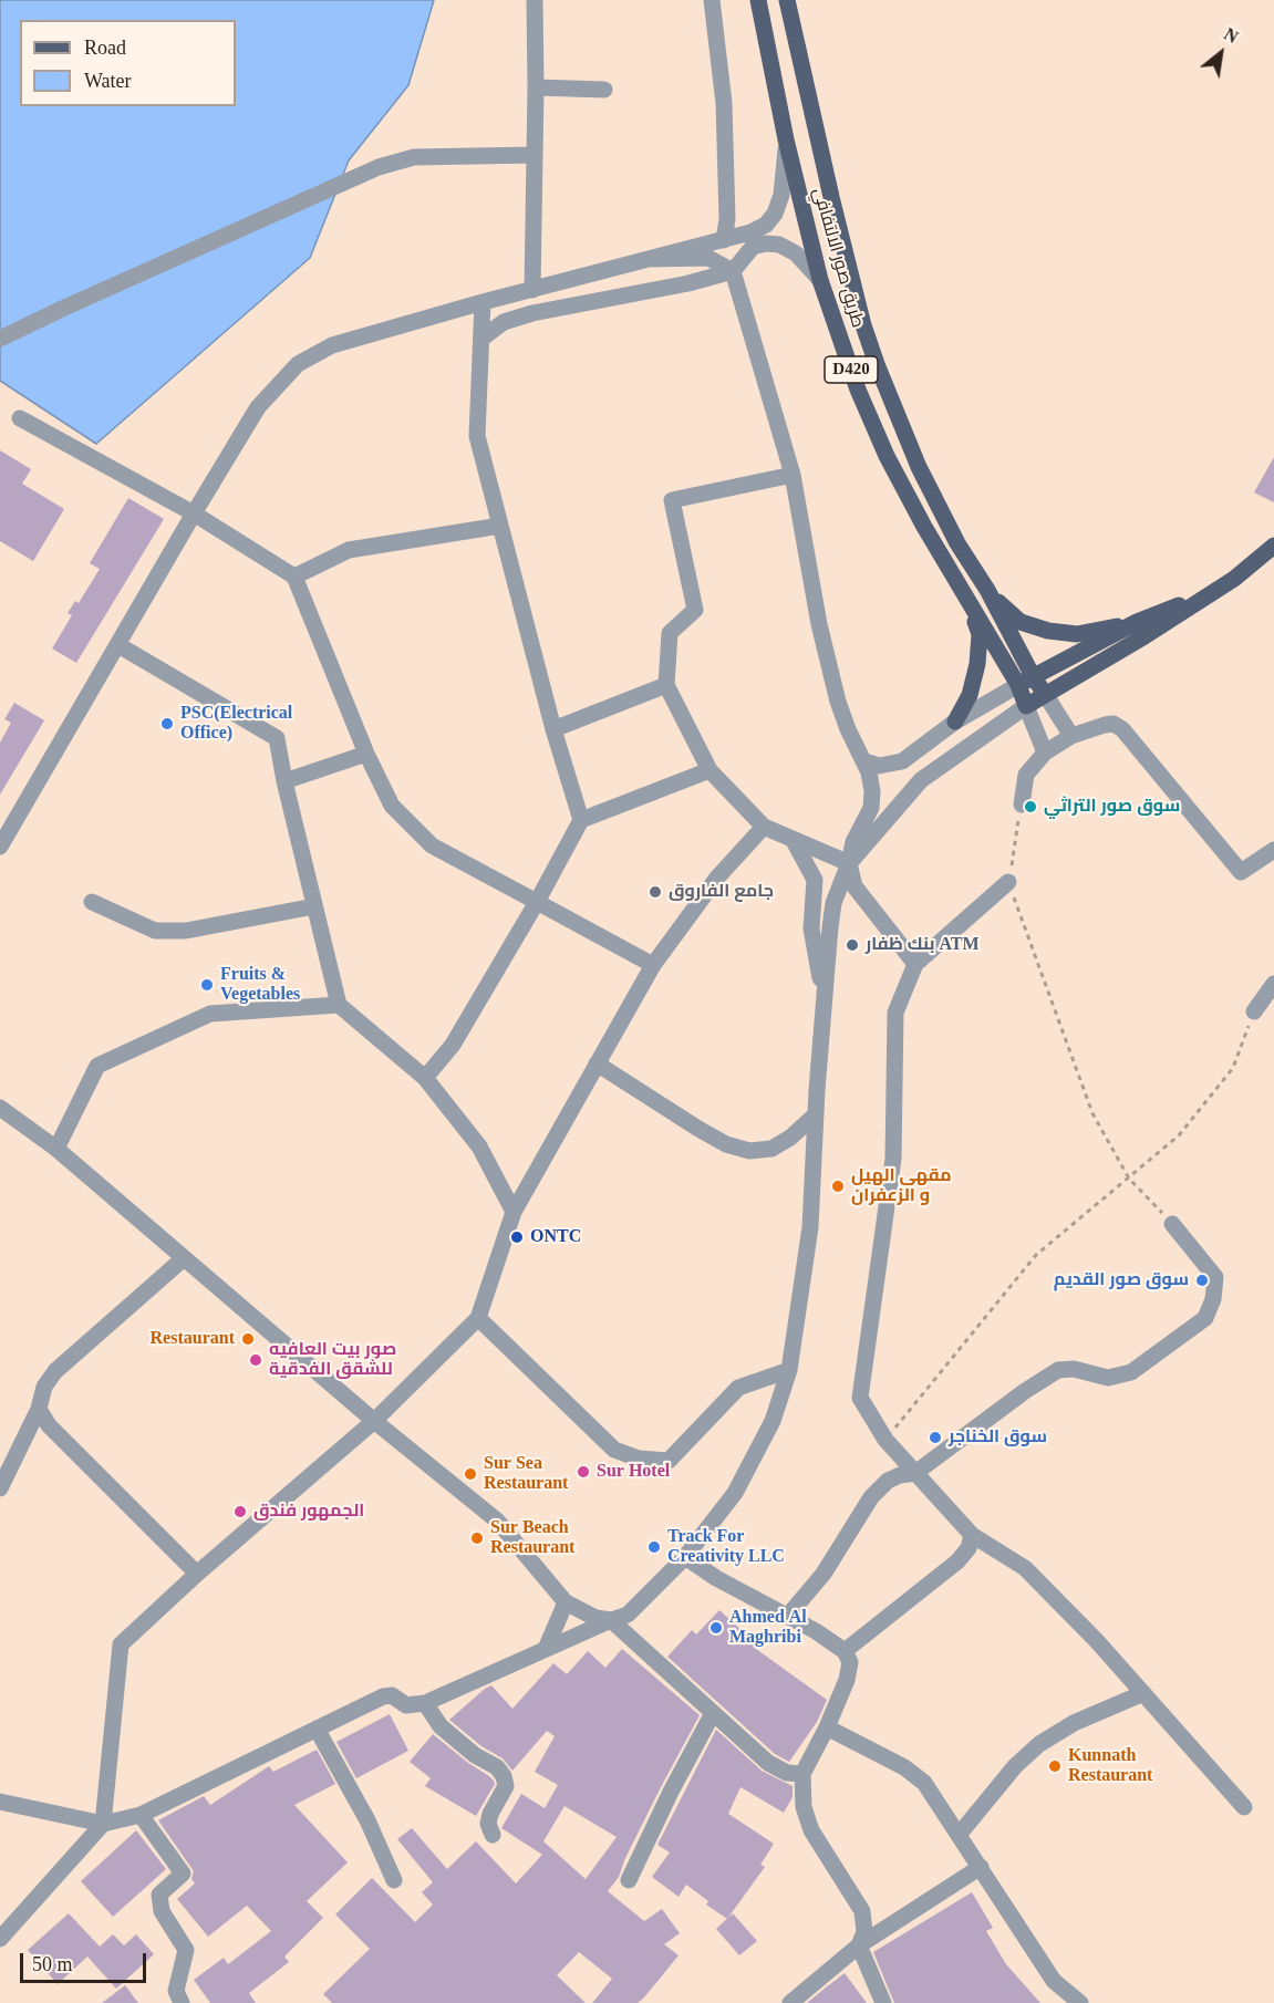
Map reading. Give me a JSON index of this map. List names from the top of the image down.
{
  "streets": {
    "main road": ["طريق صور الالتفافي", "D420"]
  },
  "places": [
    "PSC(Electrical Office)",
    "سوق صور التراثي",
    "جامع الفاروق",
    "بنك ظفار ATM",
    "Fruits & Vegetables",
    "مقهى الهيل و الزعفران",
    "ONTC",
    "سوق صور القديم",
    "Restaurant",
    "صور بيت العافيه للشقق الفدقية",
    "سوق الخناجر",
    "Sur Hotel",
    "Sur Sea Restaurant",
    "الجمهور فندق",
    "Sur Beach Restaurant",
    "Track For Creativity LLC",
    "Ahmed Al Maghribi",
    "Kunnath Restaurant"
  ],
  "legend": ["Road", "Water"],
  "scale_bar": "50 m",
  "north": "top right"
}
